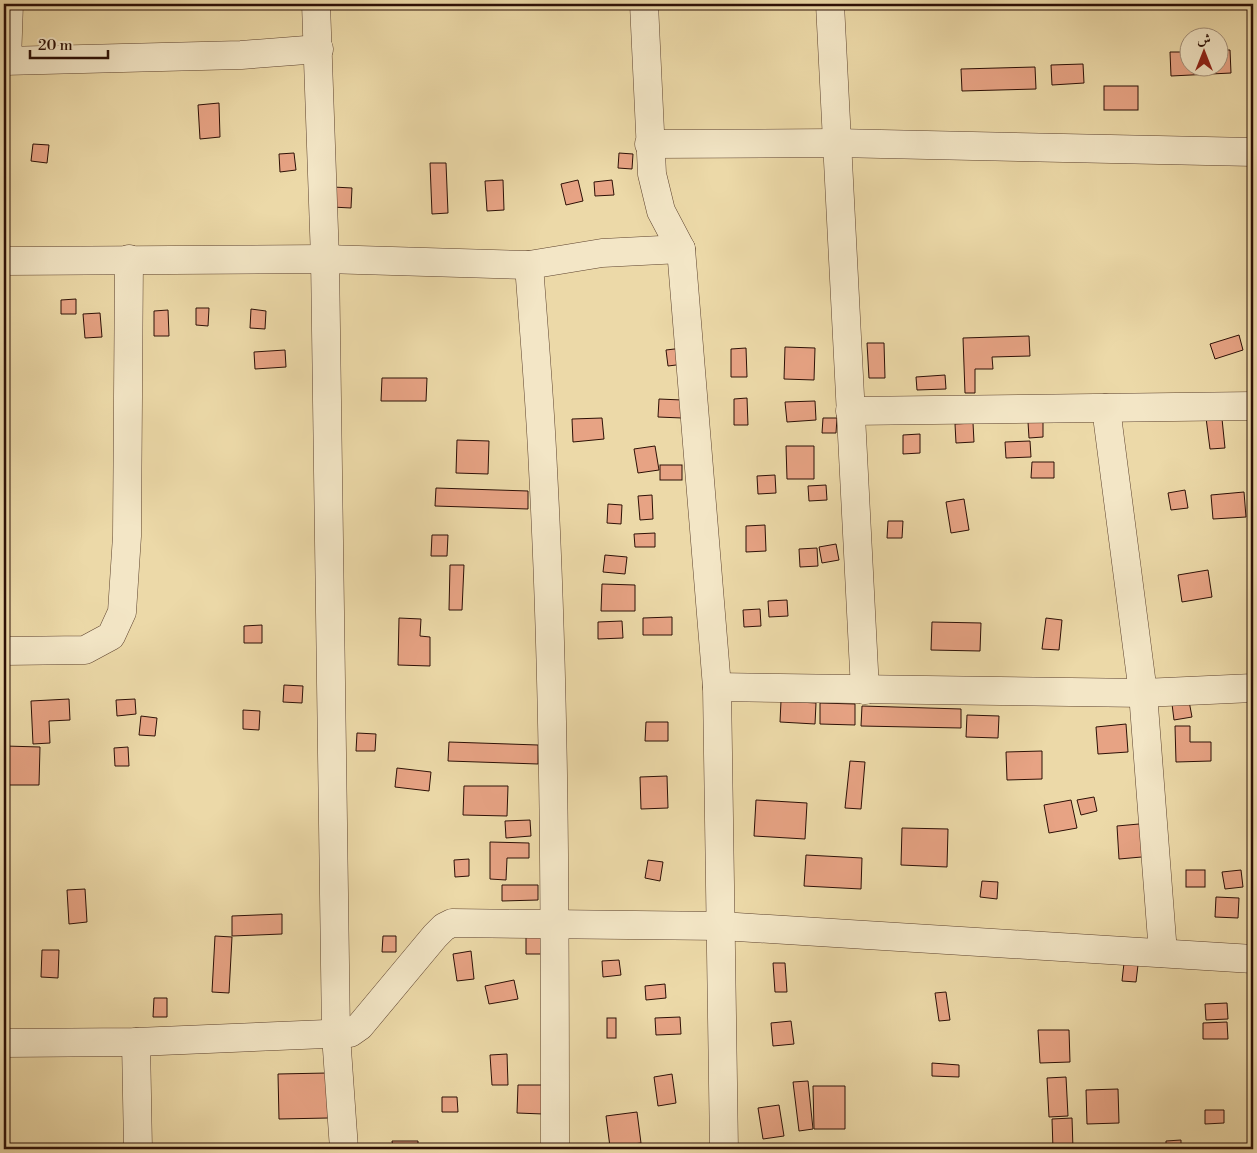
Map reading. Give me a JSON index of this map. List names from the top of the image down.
{
  "scale_bar": "20 m",
  "north": "top"
}
